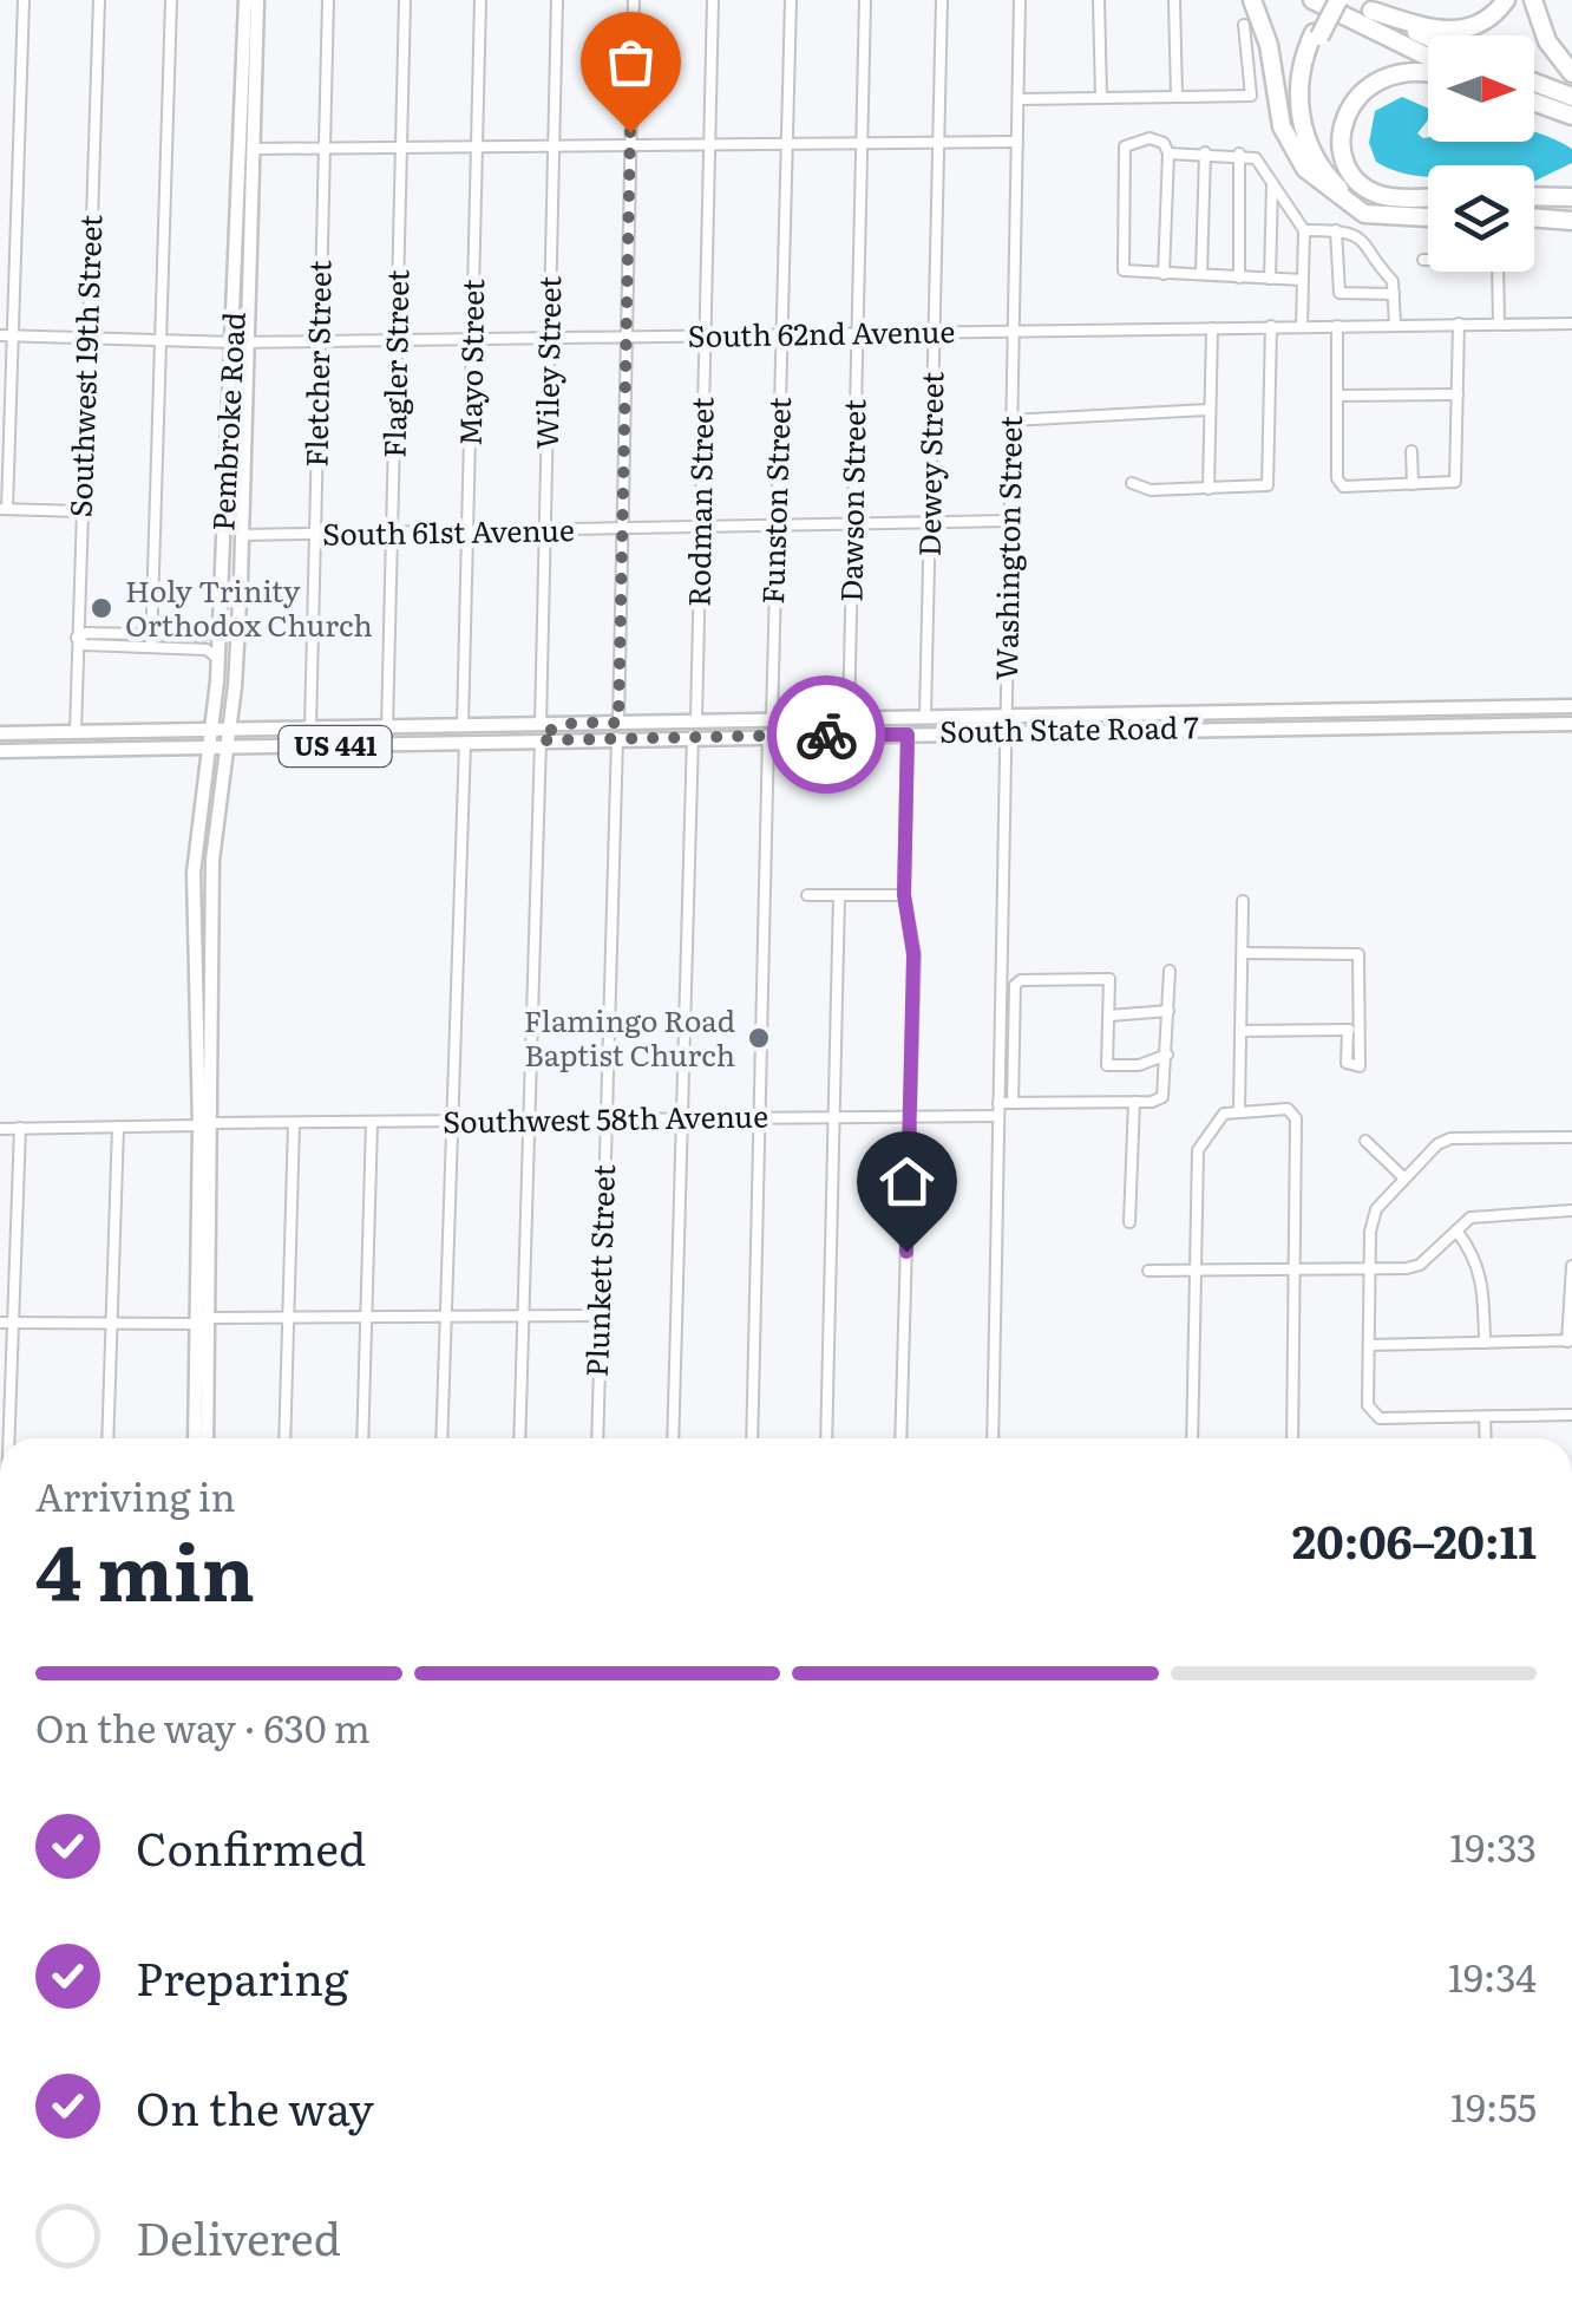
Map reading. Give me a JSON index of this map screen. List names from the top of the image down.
{
  "streets": {
    "main road": ["Pembroke Road", "South State Road 7", "US 441"],
    "street": [
      "South 62nd Avenue",
      "Mayo Street",
      "Wiley Street",
      "Fletcher Street",
      "Flagler Street",
      "Southwest 19th Street",
      "Dewey Street",
      "Funston Street",
      "Dawson Street",
      "Rodman Street",
      "South 61st Avenue",
      "Washington Street",
      "Southwest 58th Avenue",
      "Plunkett Street"
    ]
  },
  "crossings": [
    ["South 62nd Avenue", "Mayo Street"],
    ["South 62nd Avenue", "Wiley Street"],
    ["South 62nd Avenue", "Fletcher Street"],
    ["South 62nd Avenue", "Flagler Street"],
    ["South 62nd Avenue", "Southwest 19th Street"],
    ["South 62nd Avenue", "Pembroke Road"],
    ["South 62nd Avenue", "Dewey Street"],
    ["South 62nd Avenue", "Funston Street"],
    ["South 62nd Avenue", "Dawson Street"],
    ["South 62nd Avenue", "Rodman Street"],
    ["South 62nd Avenue", "Washington Street"],
    ["Mayo Street", "South 61st Avenue"],
    ["Mayo Street", "South State Road 7"],
    ["Wiley Street", "South 61st Avenue"],
    ["Wiley Street", "South State Road 7"],
    ["Fletcher Street", "South 61st Avenue"],
    ["Fletcher Street", "South State Road 7"],
    ["Flagler Street", "South 61st Avenue"],
    ["Flagler Street", "South State Road 7"],
    ["Southwest 19th Street", "South State Road 7"],
    ["Pembroke Road", "South 61st Avenue"],
    ["Pembroke Road", "South State Road 7"],
    ["Pembroke Road", "Southwest 58th Avenue"],
    ["Dewey Street", "South 61st Avenue"],
    ["Dewey Street", "South State Road 7"],
    ["Funston Street", "South 61st Avenue"],
    ["Funston Street", "South State Road 7"],
    ["Dawson Street", "South 61st Avenue"],
    ["Dawson Street", "South State Road 7"],
    ["Rodman Street", "South 61st Avenue"],
    ["Rodman Street", "South State Road 7"],
    ["South 61st Avenue", "Washington Street"],
    ["Washington Street", "South State Road 7"],
    ["Washington Street", "Southwest 58th Avenue"],
    ["South State Road 7", "Plunkett Street"],
    ["Southwest 58th Avenue", "Plunkett Street"]
  ],
  "places": ["Holy Trinity Orthodox Church", "Flamingo Road Baptist Church"],
  "north": "right",
  "page": {
    "heading": ["4 min", "Arriving in", "20:06–20:11"],
    "bar": "On the way · 630 m",
    "list": [
      ["Confirmed", "19:33"],
      ["Preparing", "19:34"],
      ["On the way", "19:55"],
      "Delivered"
    ]
  }
}
